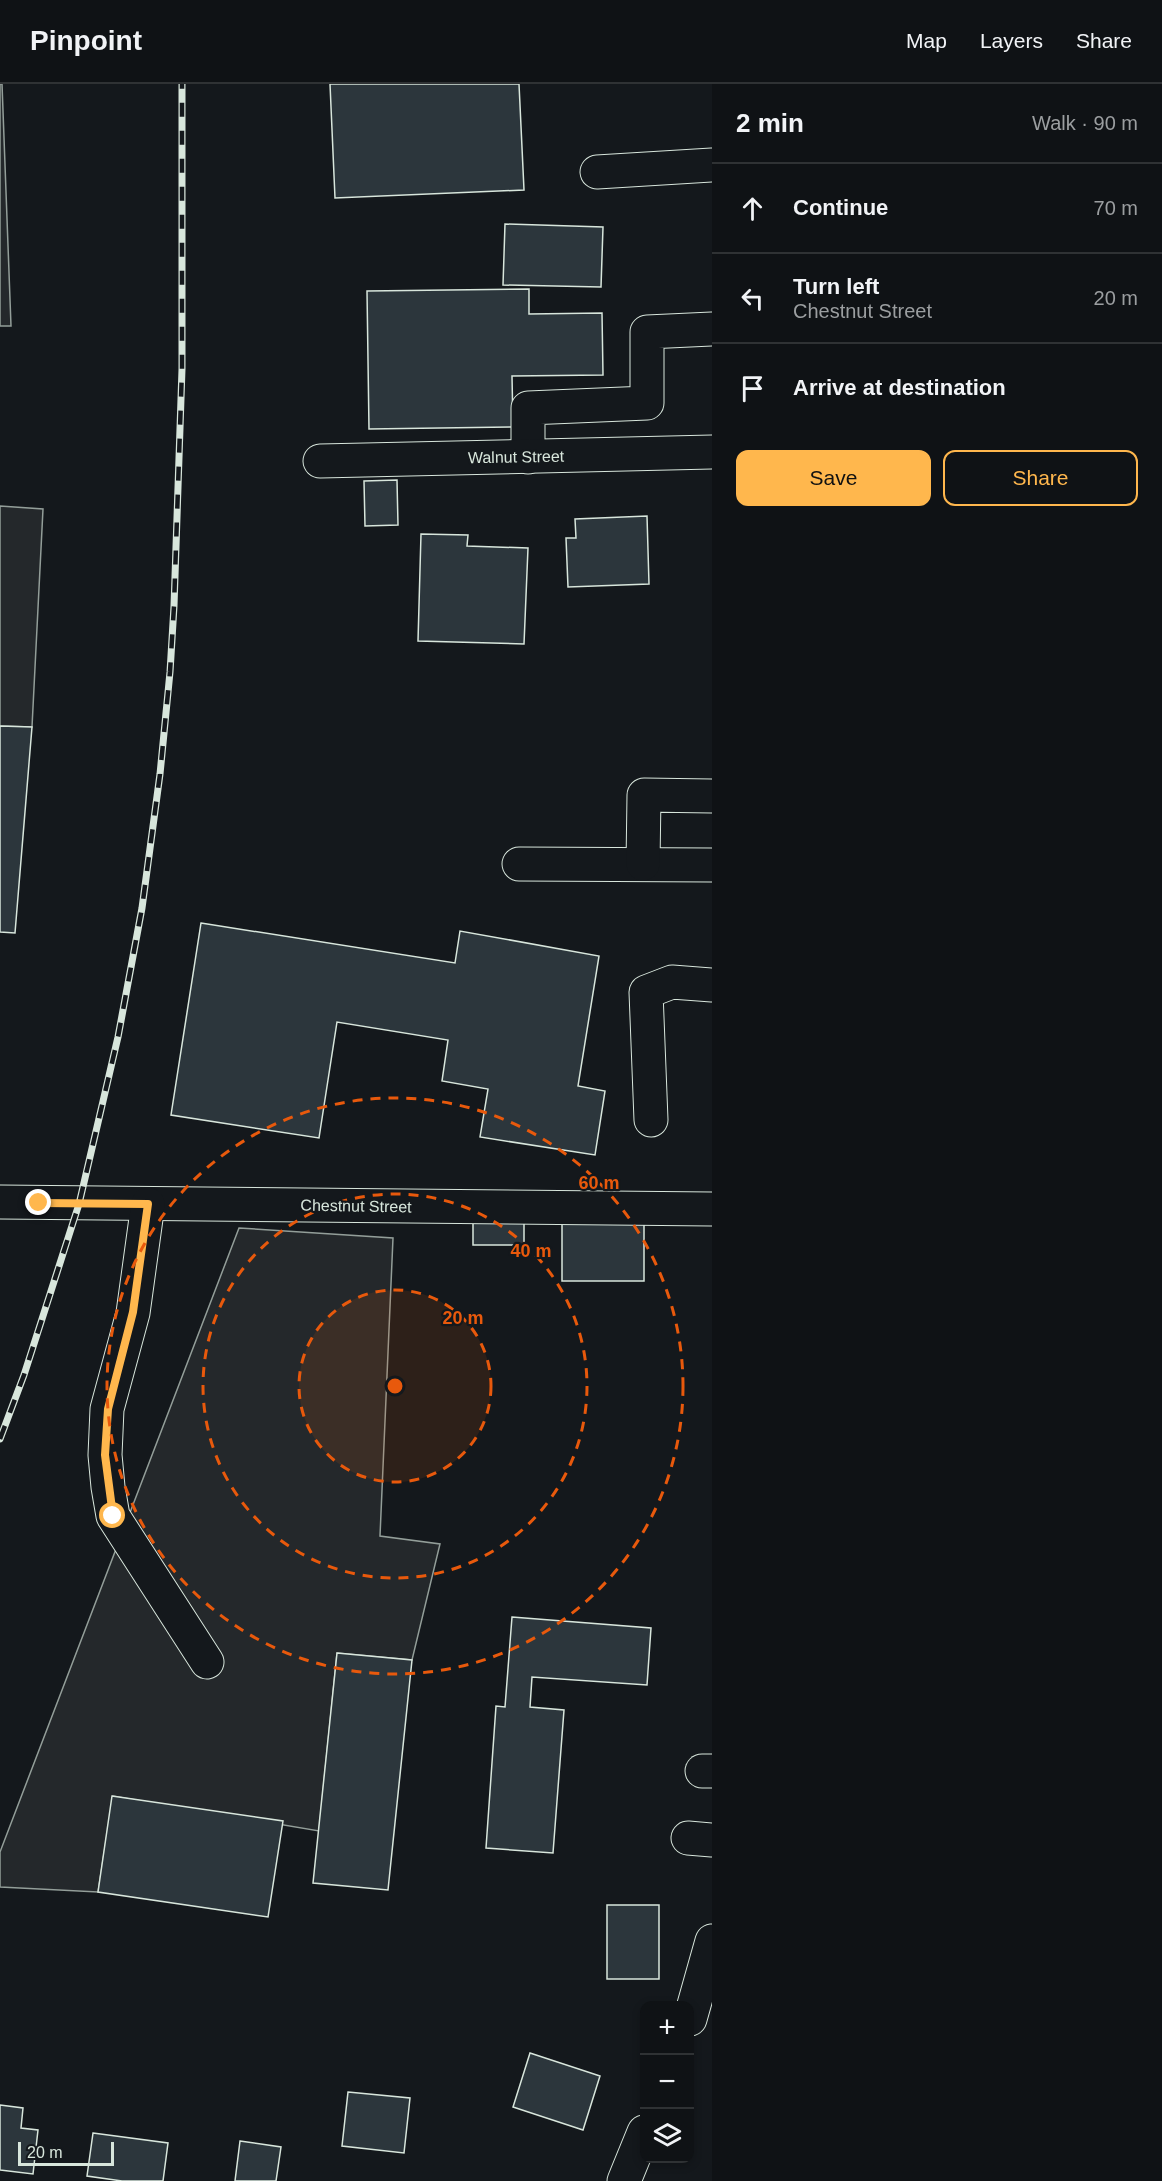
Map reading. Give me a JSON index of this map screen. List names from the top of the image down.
{
  "streets": {
    "street": ["Walnut Street", "Chestnut Street"]
  },
  "scale_bar": "20 m",
  "page": {
    "header": "Pinpoint",
    "nav": ["Map", "Layers", "Share"],
    "heading": ["2 min", "Walk · 90 m"],
    "list": [
      ["Continue", "70 m"],
      ["Turn left", "Chestnut Street", "20 m"],
      "Arrive at destination"
    ],
    "buttons": ["Save", "Share"],
    "map_buttons": ["+", "−"],
    "scale": "20 m"
  },
  "rings": ["60 m", "40 m", "20 m"]
}
